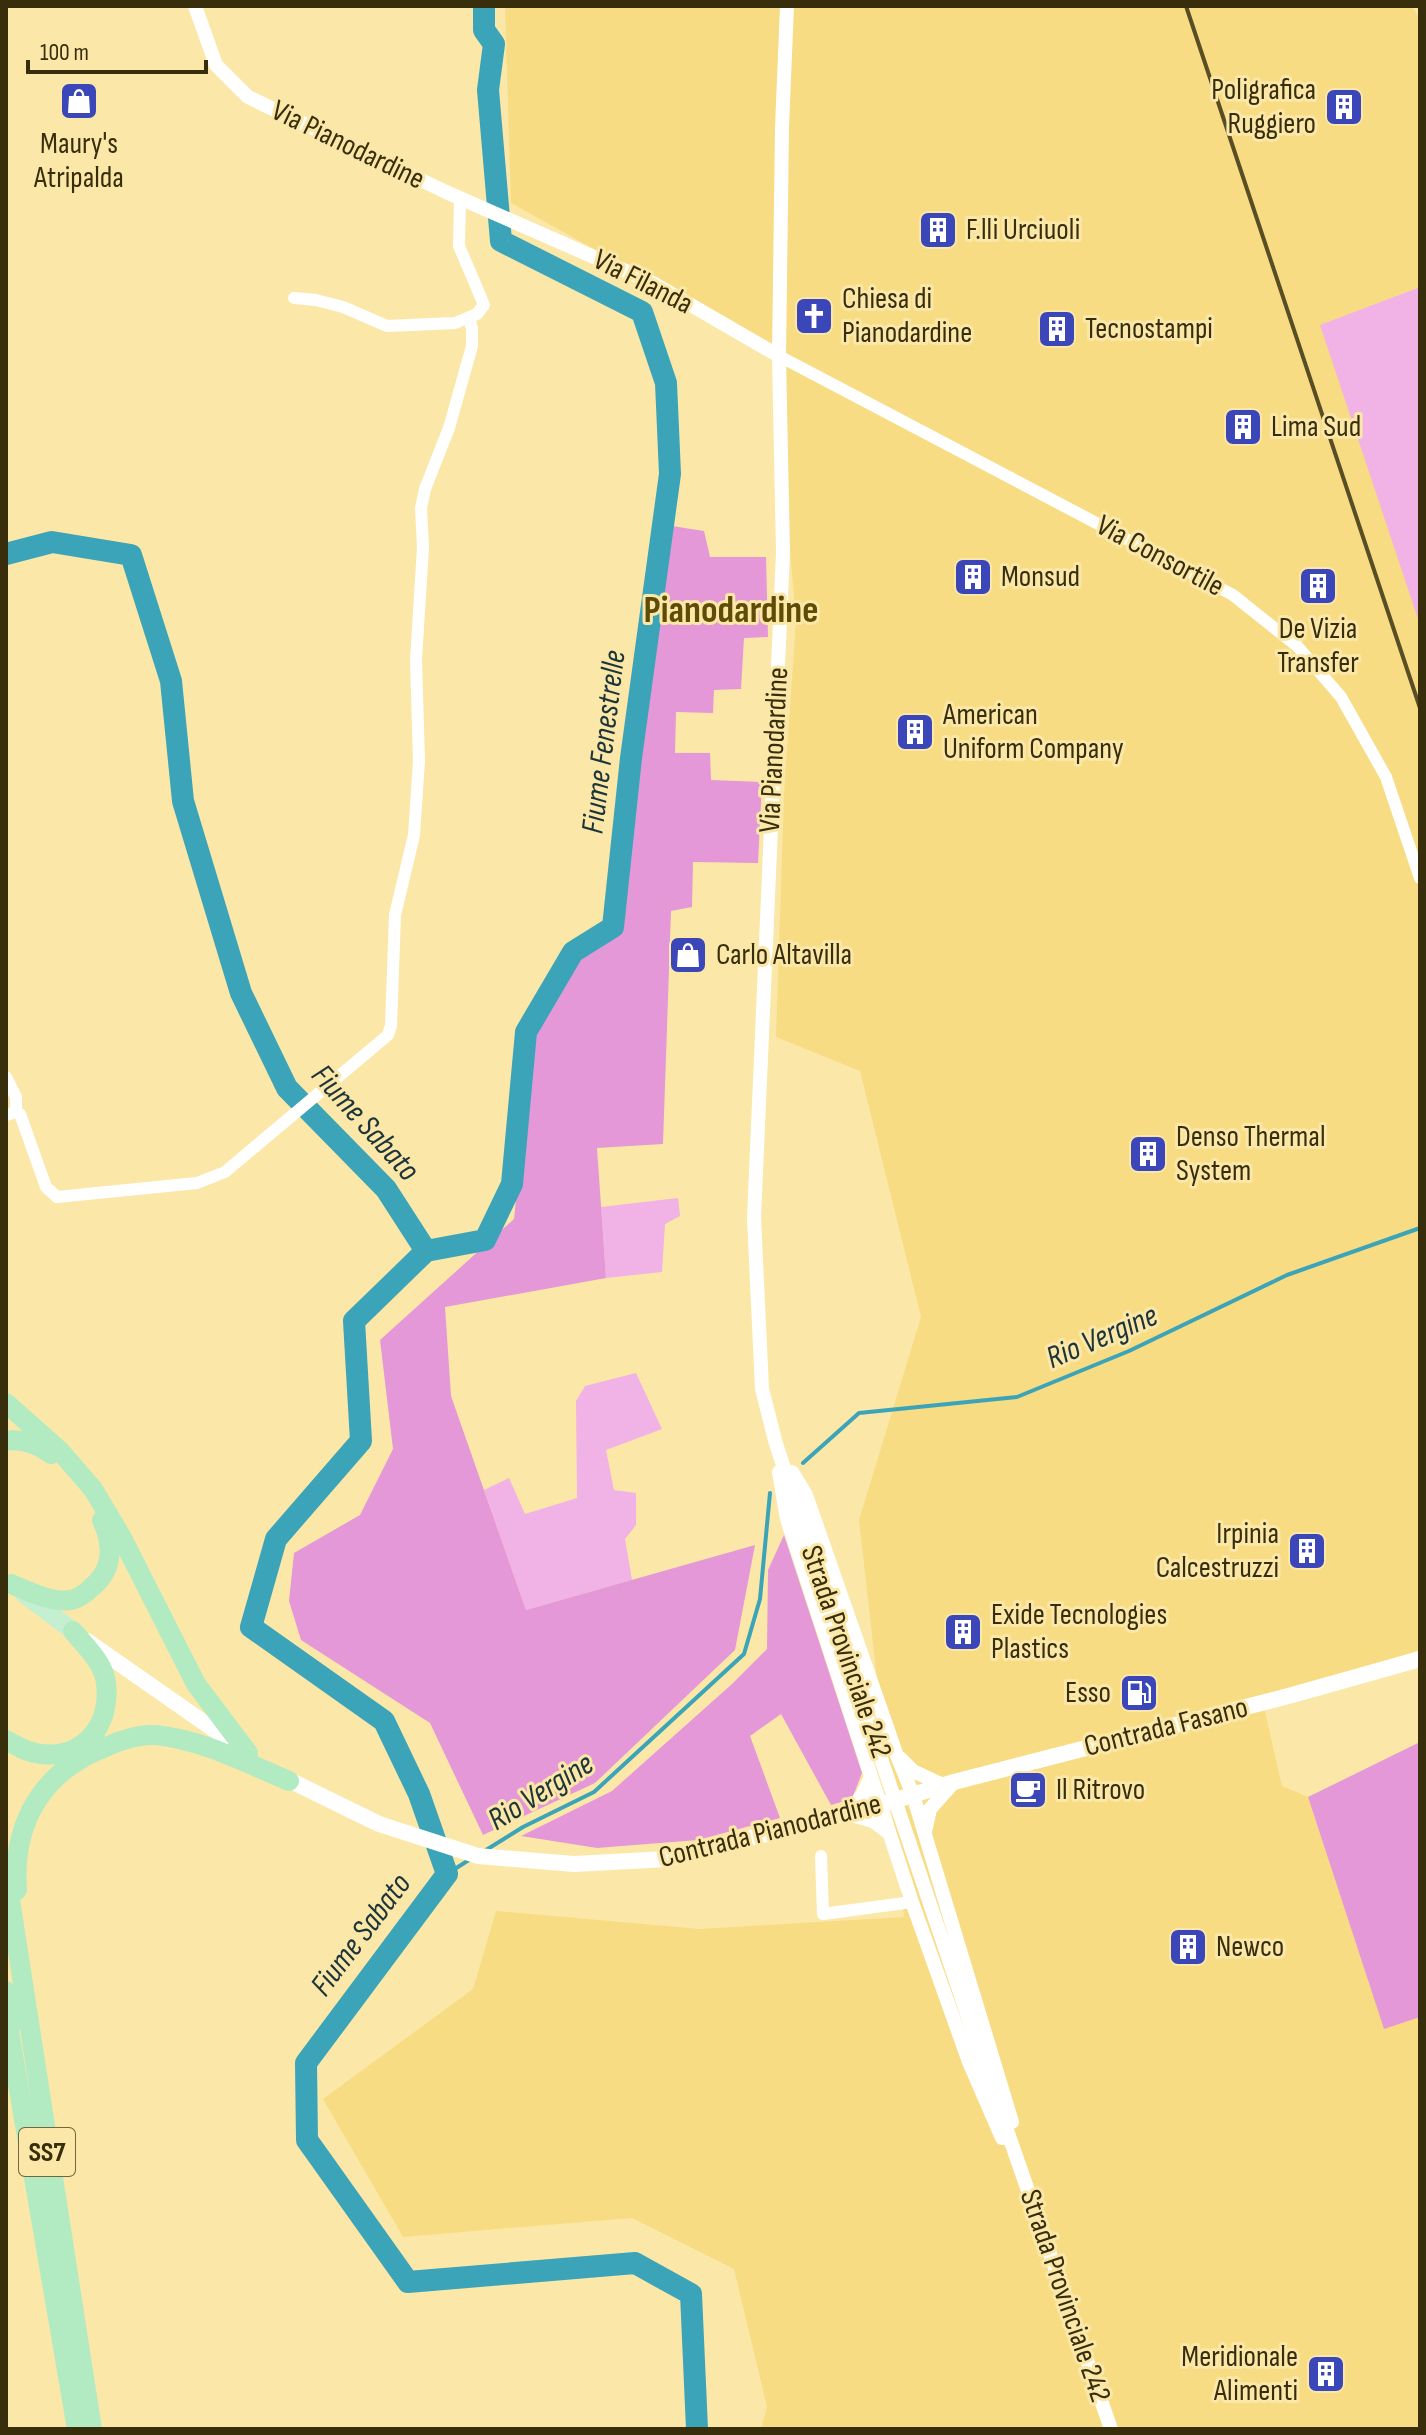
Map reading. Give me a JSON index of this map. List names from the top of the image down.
{
  "streets": {
    "highway": ["SS7"],
    "main road": ["Contrada Fasano", "Contrada Pianodardine"],
    "street": [
      "Via Pianodardine",
      "Via Filanda",
      "Via Consortile",
      "Strada Provinciale 242"
    ]
  },
  "crossings": [
    ["Via Pianodardine", "Via Filanda"],
    ["Via Pianodardine", "Via Consortile"],
    ["Via Pianodardine", "Strada Provinciale 242"],
    ["Via Filanda", "Via Consortile"],
    ["Contrada Fasano", "Contrada Pianodardine"]
  ],
  "districts": ["Pianodardine"],
  "water": ["Fiume Fenestrelle", "Fiume Sabato", "Rio Vergine"],
  "places": {
    "shop": ["Maury's Atripalda", "Carlo Altavilla"],
    "building": [
      "Poligrafica Ruggiero",
      "F.lli Urciuoli",
      "Tecnostampi",
      "Lima Sud",
      "Monsud",
      "De Vizia Transfer",
      "American Uniform Company",
      "Denso Thermal System",
      "Irpinia Calcestruzzi",
      "Exide Tecnologies Plastics",
      "Newco",
      "Meridionale Alimenti"
    ],
    "church": ["Chiesa di Pianodardine"],
    "fuel station": ["Esso"],
    "cafe": ["Il Ritrovo"]
  },
  "scale_bar": "100 m"
}
